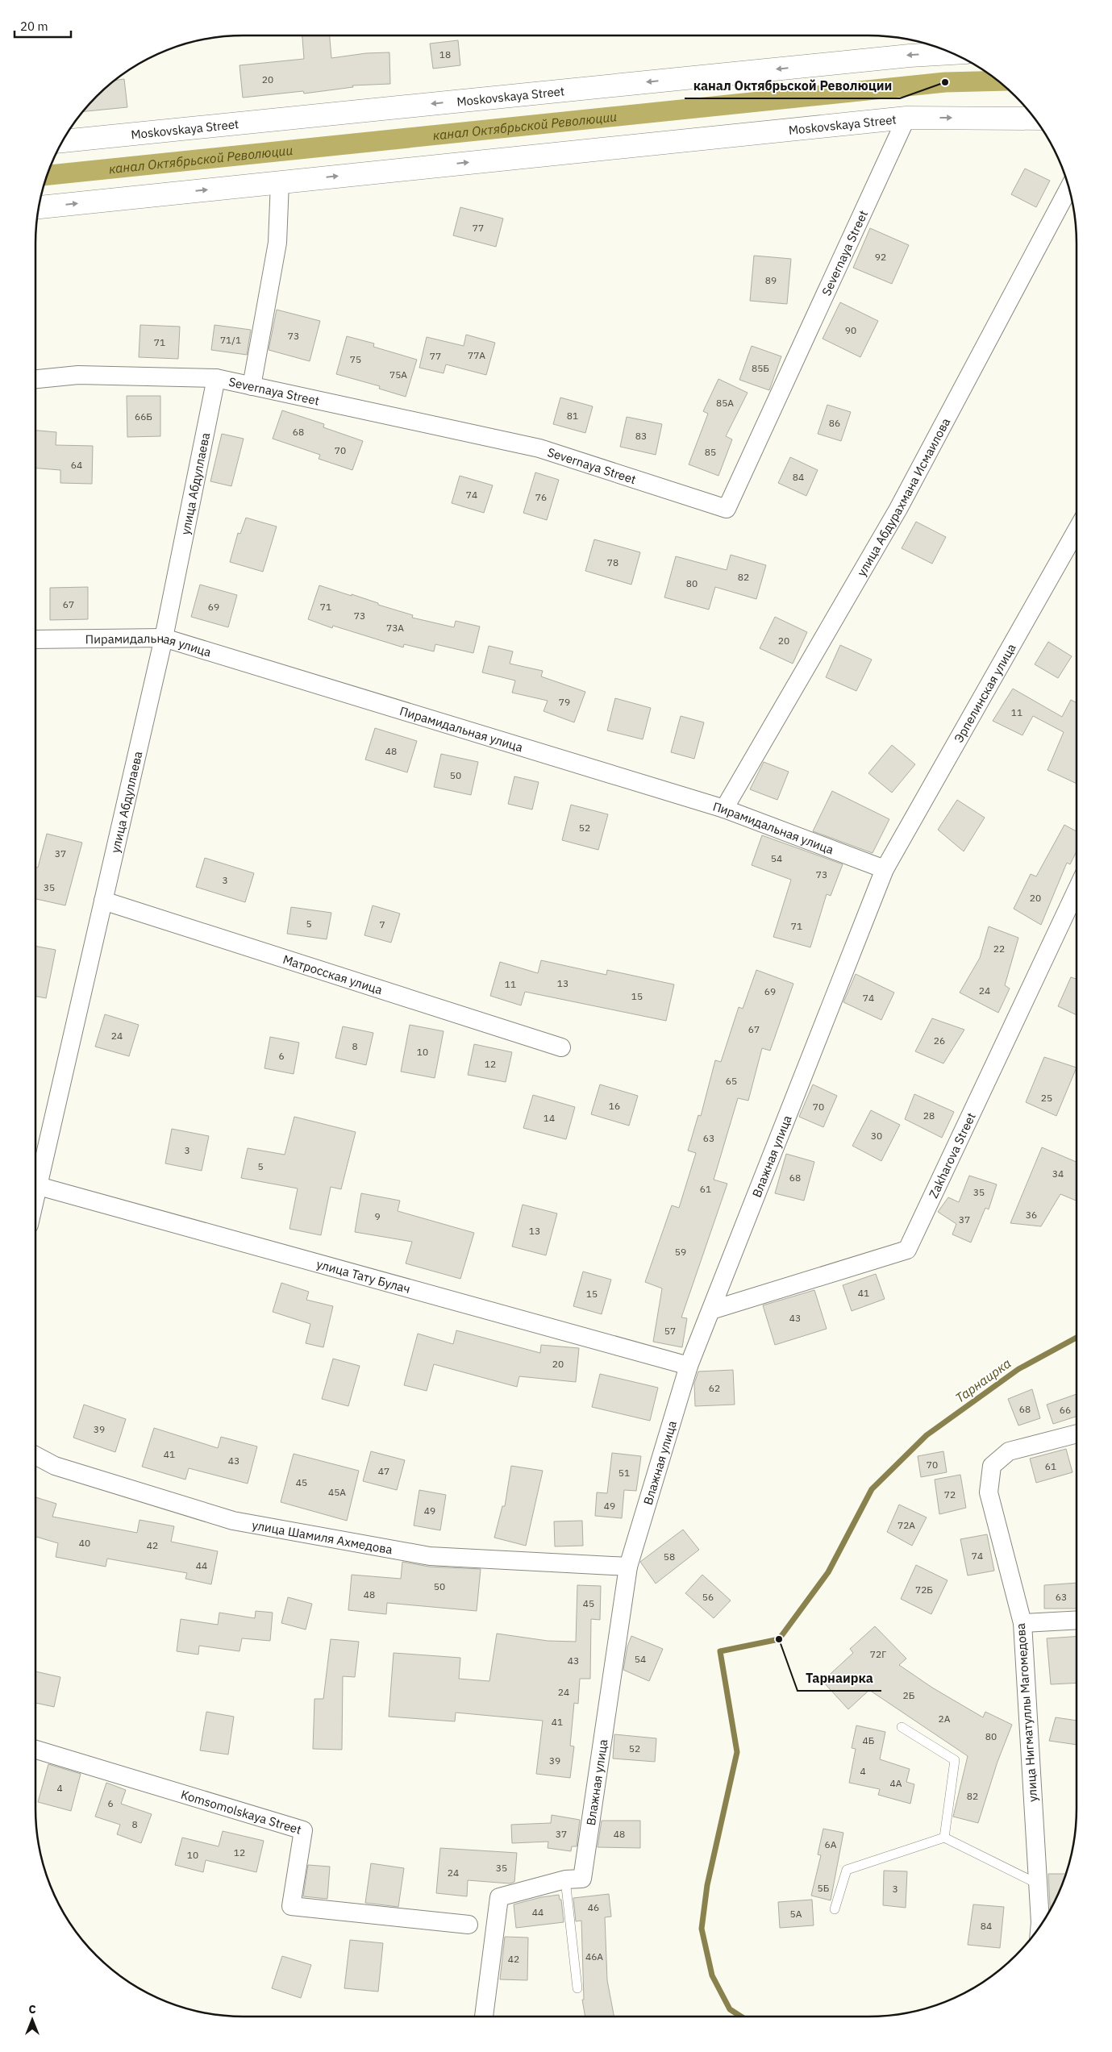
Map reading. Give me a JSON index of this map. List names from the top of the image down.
{
  "streets": {
    "main road": ["Moskovskaya Street"],
    "street": [
      "Severnaya Street",
      "улица Абдуллаева",
      "улица Абдурахмана Исмаилова",
      "Пирамидальная улица",
      "Эрпелинская улица",
      "Матросская улица",
      "Zakharova Street",
      "Влажная улица",
      "улица Тату Булач",
      "улица Шамиля Ахмедова",
      "улица Нигматуллы Магомедова",
      "Komsomolskaya Street"
    ]
  },
  "crossings": [
    ["Moskovskaya Street", "Severnaya Street"],
    ["Severnaya Street", "улица Абдуллаева"],
    ["улица Абдуллаева", "Пирамидальная улица"],
    ["улица Абдуллаева", "Матросская улица"],
    ["улица Абдуллаева", "улица Тату Булач"],
    ["улица Абдурахмана Исмаилова", "Пирамидальная улица"],
    ["Пирамидальная улица", "Эрпелинская улица"],
    ["Пирамидальная улица", "Влажная улица"],
    ["Эрпелинская улица", "Влажная улица"],
    ["Zakharova Street", "Влажная улица"],
    ["Влажная улица", "улица Тату Булач"],
    ["Влажная улица", "улица Шамиля Ахмедова"]
  ],
  "water": ["канал Октябрьской Революции", "Тарнаирка"],
  "places": ["канал Октябрьской Революции", "Тарнаирка"],
  "house_numbers": [
    "18",
    "20",
    "77",
    "92",
    "89",
    "90",
    "73",
    "71/1",
    "71",
    "77А",
    "77",
    "75",
    "85Б",
    "75А",
    "85А",
    "81",
    "66Б",
    "86",
    "68",
    "83",
    "70",
    "85",
    "64",
    "84",
    "74",
    "76",
    "78",
    "82",
    "80",
    "67",
    "69",
    "71",
    "73",
    "73А",
    "20",
    "79",
    "11",
    "48",
    "50",
    "52",
    "37",
    "54",
    "73",
    "3",
    "35",
    "20",
    "5",
    "7",
    "71",
    "22",
    "13",
    "11",
    "24",
    "69",
    "15",
    "74",
    "67",
    "24",
    "26",
    "8",
    "10",
    "6",
    "12",
    "65",
    "25",
    "16",
    "70",
    "28",
    "14",
    "30",
    "63",
    "3",
    "5",
    "34",
    "68",
    "61",
    "35",
    "36",
    "9",
    "37",
    "13",
    "59",
    "41",
    "15",
    "43",
    "57",
    "20",
    "62",
    "68",
    "66",
    "39",
    "41",
    "43",
    "70",
    "61",
    "47",
    "51",
    "45",
    "45А",
    "72",
    "49",
    "49",
    "72А",
    "40",
    "42",
    "74",
    "58",
    "44",
    "50",
    "72Б",
    "48",
    "56",
    "63",
    "45",
    "72Г",
    "54",
    "43",
    "24",
    "2Б",
    "2А",
    "41",
    "80",
    "4Б",
    "52",
    "39",
    "4",
    "4А",
    "4",
    "82",
    "6",
    "8",
    "37",
    "48",
    "6А",
    "12",
    "10",
    "35",
    "24",
    "5Б",
    "3",
    "46",
    "44",
    "5А",
    "84",
    "46А",
    "42"
  ],
  "scale_bar": "20 m",
  "north": "top"
}
